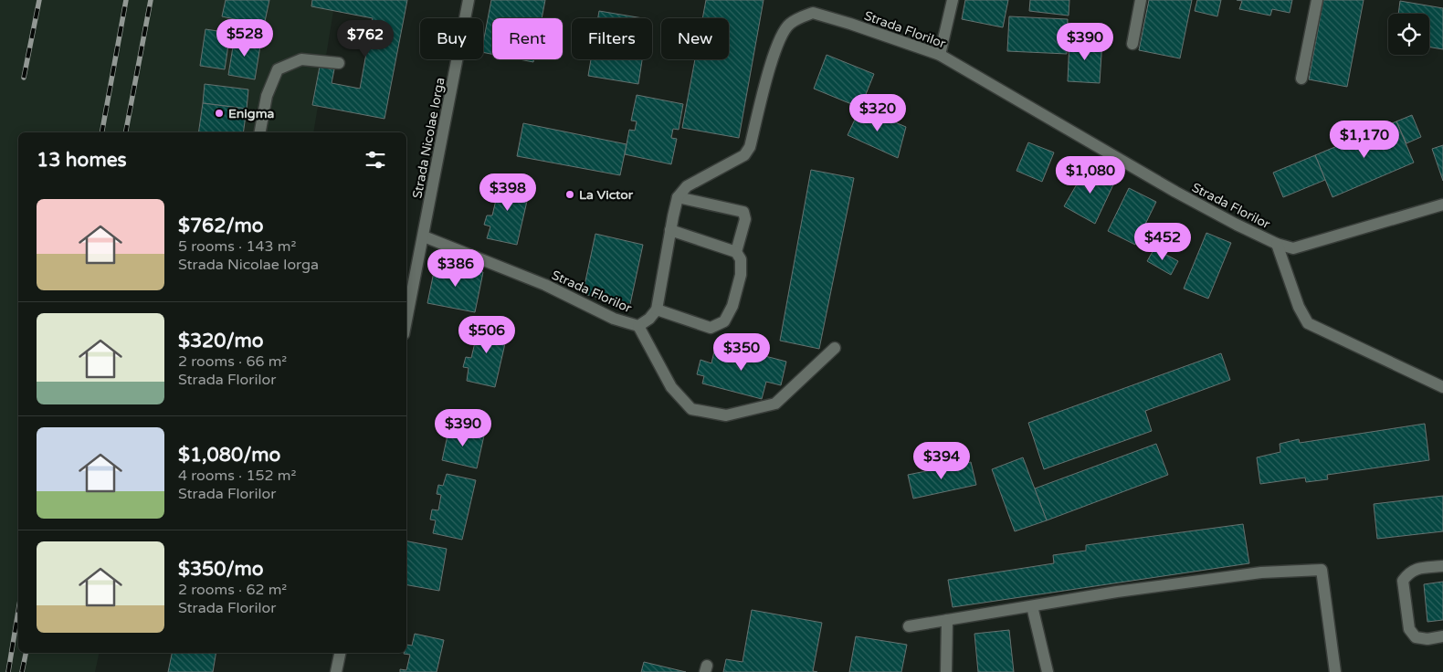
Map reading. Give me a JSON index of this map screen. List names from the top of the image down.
{
  "streets": {
    "street": ["Strada Florilor", "Strada Nicolae Iorga"]
  },
  "crossings": [
    ["Strada Florilor", "Strada Nicolae Iorga"]
  ],
  "places": ["Enigma", "La Victor"],
  "page": {
    "chip": [
      "Buy",
      "Rent",
      "Filters",
      "New"
    ],
    "price": [
      "$528",
      "$762",
      "$390",
      "$320",
      "$1,170",
      "$1,080",
      "$398",
      "$452",
      "$386",
      "$506",
      "$350",
      "$390",
      "$394"
    ],
    "heading": "13 homes",
    "list": [
      {
        "name": "$762/mo",
        "note": "5 rooms · 143 m² · Strada Nicolae Iorga"
      },
      {
        "name": "$320/mo",
        "note": "2 rooms · 66 m² · Strada Florilor"
      },
      {
        "name": "$1,080/mo",
        "note": "4 rooms · 152 m² · Strada Florilor"
      },
      {
        "name": "$350/mo",
        "note": "2 rooms · 62 m² · Strada Florilor"
      }
    ]
  }
}
